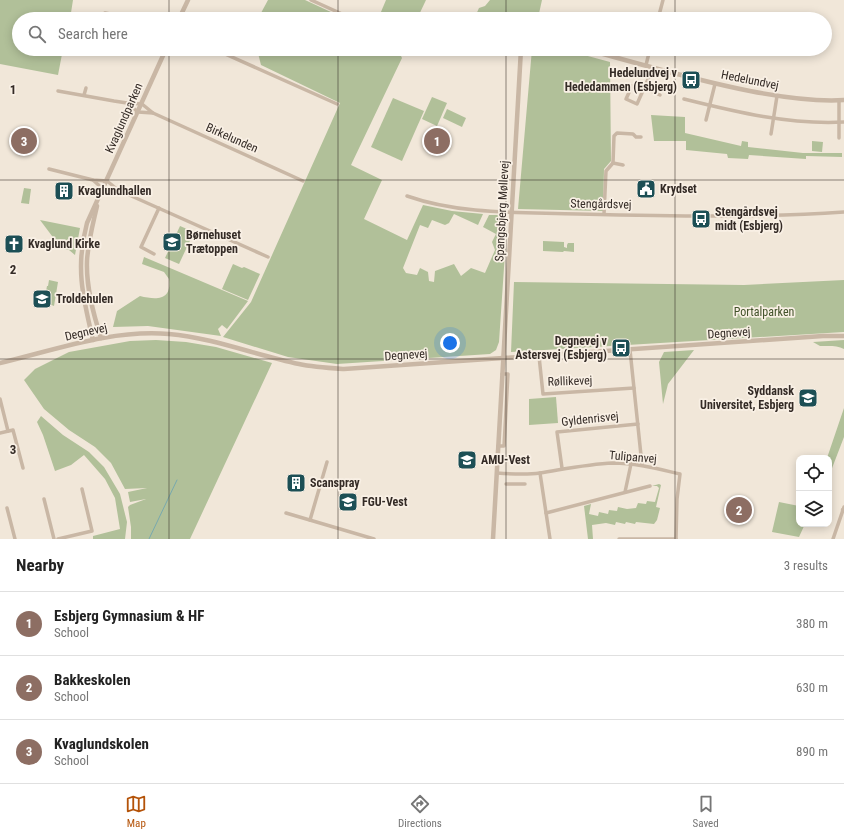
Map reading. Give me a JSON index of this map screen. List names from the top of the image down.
{
  "streets": {
    "street": [
      "Hedelundvej",
      "Kvaglundparken",
      "Birkelunden",
      "Stengårdsvej",
      "Spangsbjerg Møllevej",
      "Degnevej",
      "Røllikevej",
      "Gyldenrisvej",
      "Tulipanvej"
    ]
  },
  "crossings": [
    ["Kvaglundparken", "Birkelunden"],
    ["Kvaglundparken", "Degnevej"],
    ["Stengårdsvej", "Spangsbjerg Møllevej"],
    ["Spangsbjerg Møllevej", "Degnevej"],
    ["Spangsbjerg Møllevej", "Tulipanvej"],
    ["Degnevej", "Røllikevej"],
    ["Gyldenrisvej", "Tulipanvej"]
  ],
  "parks": ["Portalparken"],
  "places": {
    "bus stop": ["Hedelundvej v Hededammen (Esbjerg)", "Stengårdsvej midt (Esbjerg)", "Degnevej v Astersvej (Esbjerg)"],
    "public building": ["Krydset"],
    "building": ["Kvaglundhallen", "Scanspray"],
    "school or university": [
      "Børnehuset Trætoppen",
      "Troldehulen",
      "Syddansk Universitet, Esbjerg",
      "AMU-Vest",
      "FGU-Vest"
    ],
    "church": ["Kvaglund Kirke"]
  },
  "page": {
    "search": "Search here",
    "pins": ["1", "3", "2"],
    "heading": ["Nearby", "3 results"],
    "list": [
      {
        "mark": "1",
        "name": "Esbjerg Gymnasium & HF",
        "note": "School",
        "value": "380 m"
      },
      {
        "mark": "2",
        "name": "Bakkeskolen",
        "note": "School",
        "value": "630 m"
      },
      {
        "mark": "3",
        "name": "Kvaglundskolen",
        "note": "School",
        "value": "890 m"
      }
    ],
    "nav": ["Map", "Directions", "Saved"]
  },
  "grid": {
    "rows": ["1", "2", "3"]
  }
}
